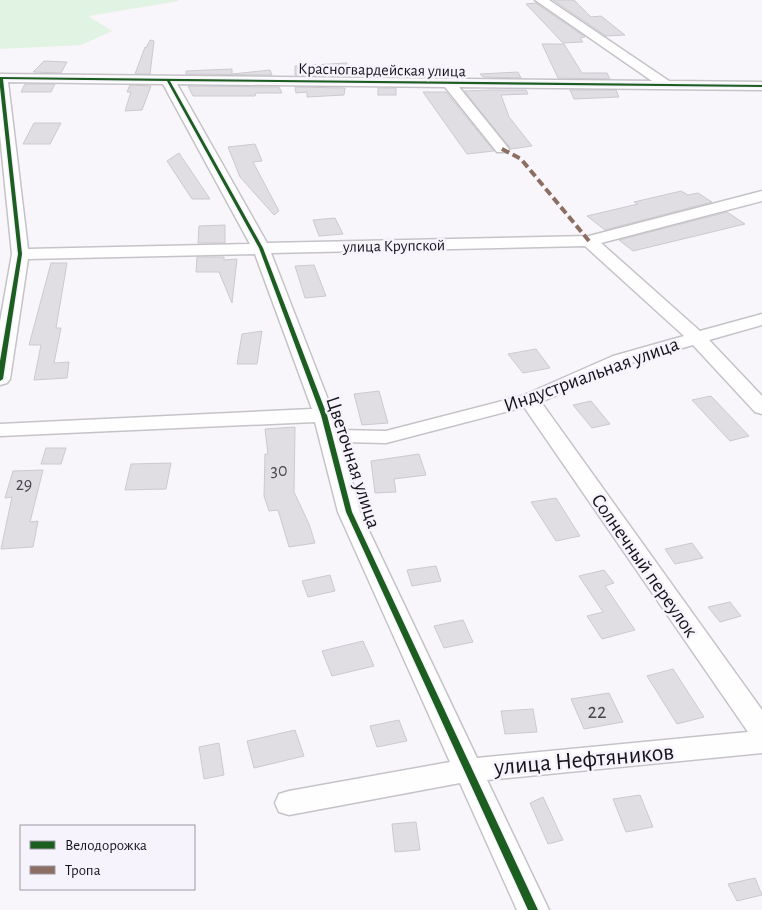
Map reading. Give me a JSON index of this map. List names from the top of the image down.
{
  "streets": {
    "street": [
      "Красногвардейская улица",
      "улица Крупской",
      "Индустриальная улица",
      "Цветочная улица",
      "Солнечный переулок",
      "улица Нефтяников"
    ]
  },
  "crossings": [
    ["Красногвардейская улица", "улица Крупской"],
    ["Красногвардейская улица", "Цветочная улица"],
    ["улица Крупской", "Цветочная улица"],
    ["Индустриальная улица", "Цветочная улица"],
    ["Индустриальная улица", "Солнечный переулок"],
    ["Цветочная улица", "улица Нефтяников"]
  ],
  "house_numbers": ["30", "29", "22"],
  "legend": ["Велодорожка", "Тропа"]
}
